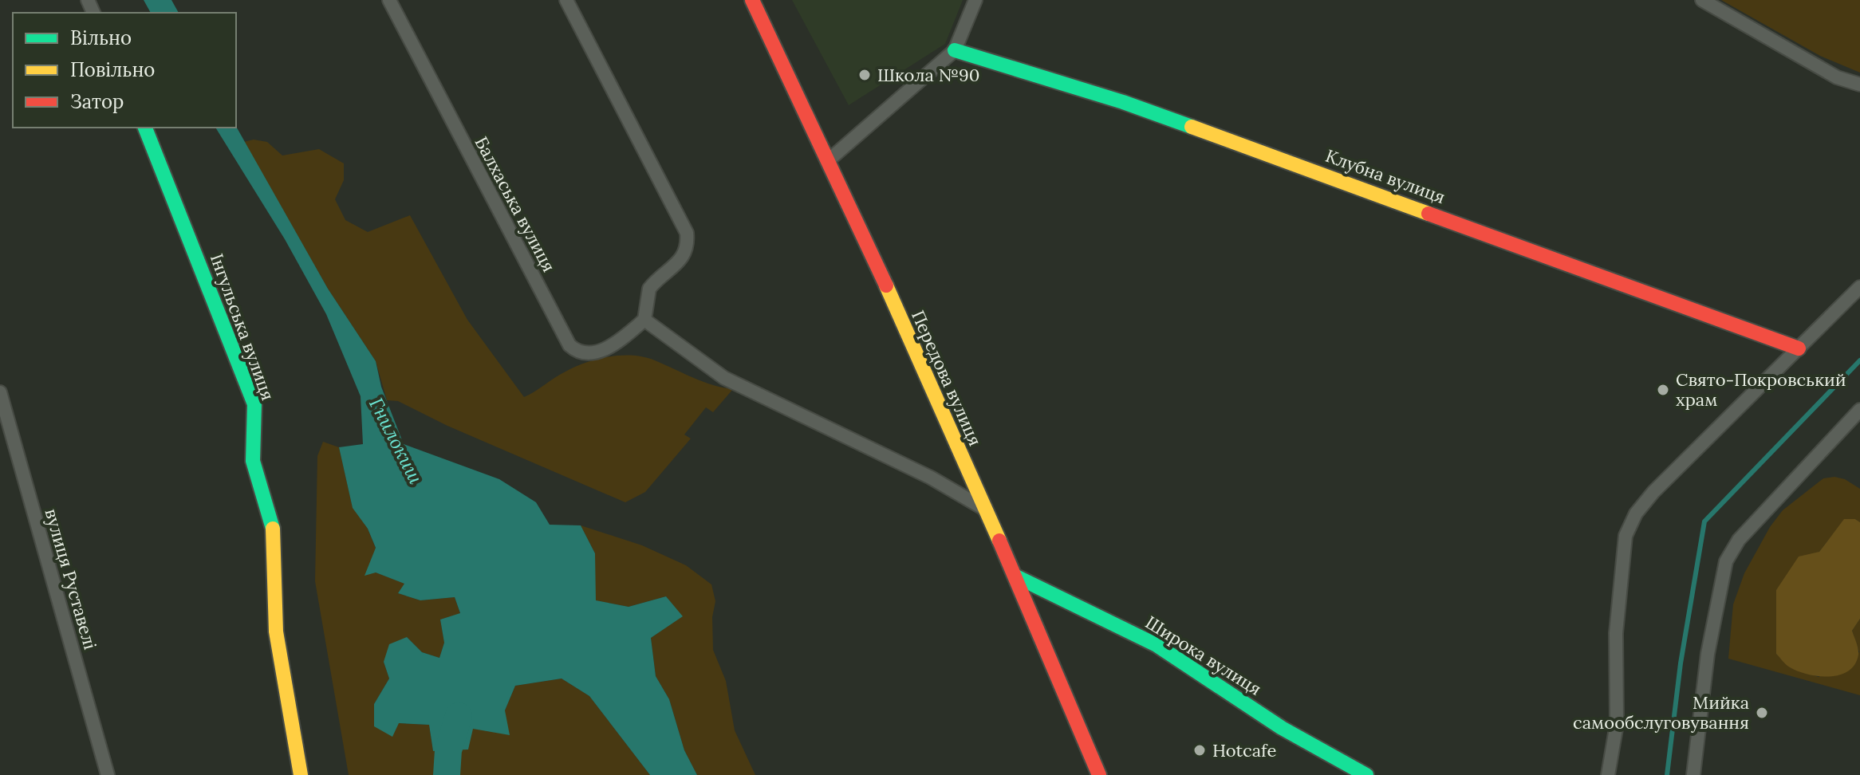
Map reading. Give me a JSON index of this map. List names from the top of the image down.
{
  "streets": {
    "street": [
      "Клубна вулиця",
      "Балхаська вулиця",
      "Інгульська вулиця",
      "Передова вулиця",
      "вулиця Руставелі",
      "Широка вулиця"
    ]
  },
  "crossings": [
    ["Передова вулиця", "Широка вулиця"]
  ],
  "water": ["Гнилокиш"],
  "places": [
    "Школа №90",
    "Свято-Покровський храм",
    "Мийка самообслуговування",
    "Hotcafe"
  ],
  "legend": ["Вільно", "Повільно", "Затор"]
}
